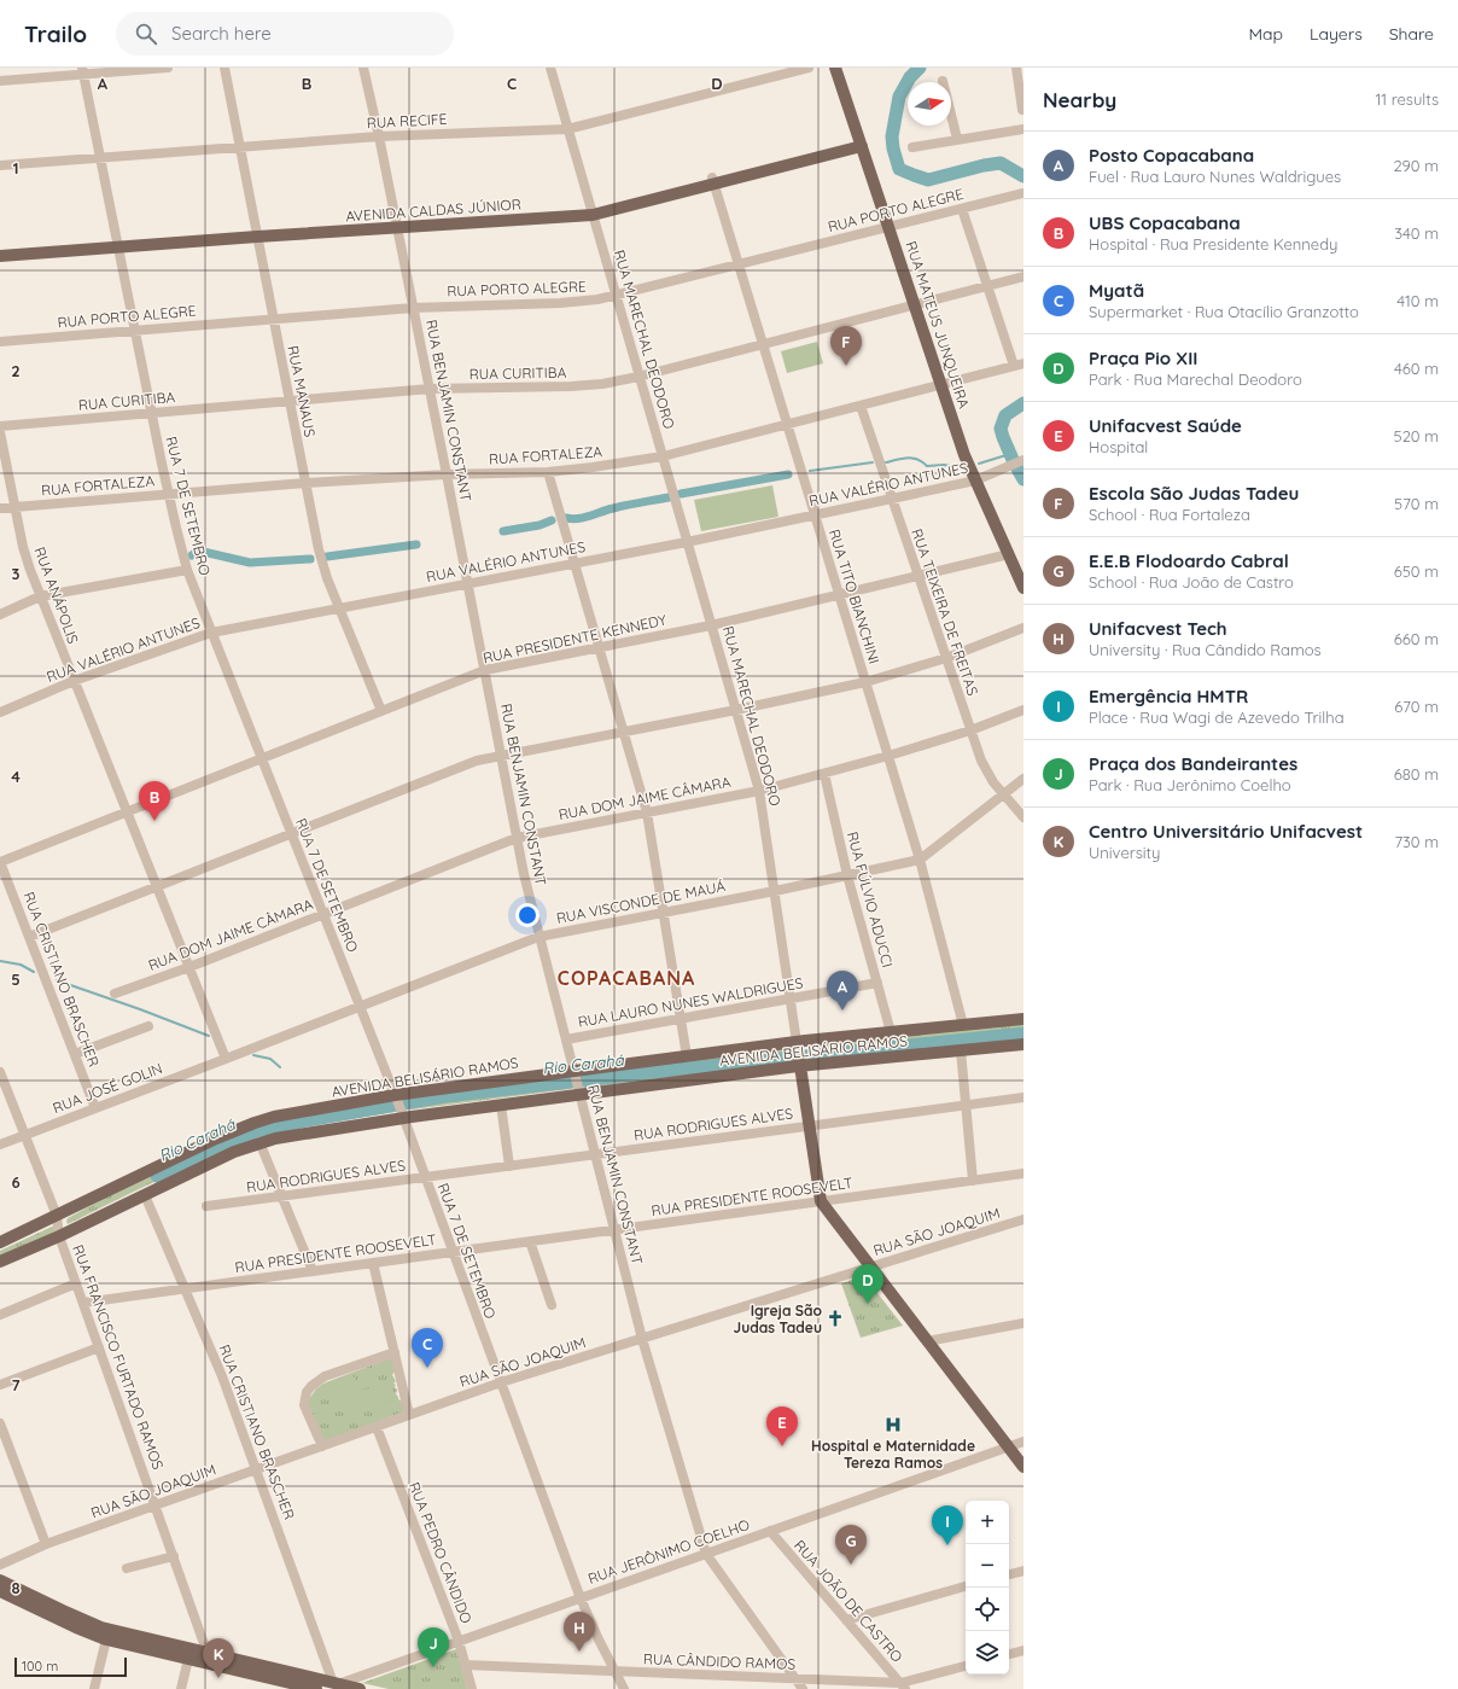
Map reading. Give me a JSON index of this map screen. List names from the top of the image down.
{
  "streets": {
    "main road": [
      "AVENIDA CALDAS JÚNIOR",
      "RUA MATEUS JUNQUEIRA",
      "RUA MARECHAL DEODORO",
      "AVENIDA BELISÁRIO RAMOS"
    ],
    "street": [
      "RUA RECIFE",
      "RUA PORTO ALEGRE",
      "RUA CURITIBA",
      "RUA MANAUS",
      "RUA BENJAMIN CONSTANT",
      "RUA FORTALEZA",
      "RUA VALÉRIO ANTUNES",
      "RUA 7 DE SETEMBRO",
      "RUA ANÁPOLIS",
      "RUA TITO BIANCHINI",
      "RUA TEIXEIRA DE FREITAS",
      "RUA PRESIDENTE KENNEDY",
      "RUA DOM JAIME CÂMARA",
      "RUA FÚLVIO ADUCCI",
      "RUA VISCONDE DE MAUÁ",
      "RUA CRISTIANO BRASCHER",
      "RUA LAURO NUNES WALDRIGUES",
      "RUA JOSÉ GOLIN",
      "RUA RODRIGUES ALVES",
      "RUA PRESIDENTE ROOSEVELT",
      "RUA SÃO JOAQUIM",
      "RUA FRANCISCO FURTADO RAMOS",
      "RUA JERÔNIMO COELHO",
      "RUA PEDRO CÂNDIDO",
      "RUA JOÃO DE CASTRO",
      "RUA CÂNDIDO RAMOS"
    ]
  },
  "crossings": [
    ["RUA RECIFE", "RUA MARECHAL DEODORO"],
    ["RUA RECIFE", "RUA MANAUS"],
    ["RUA RECIFE", "RUA BENJAMIN CONSTANT"],
    ["RUA RECIFE", "RUA 7 DE SETEMBRO"],
    ["AVENIDA CALDAS JÚNIOR", "RUA MATEUS JUNQUEIRA"],
    ["AVENIDA CALDAS JÚNIOR", "RUA MARECHAL DEODORO"],
    ["AVENIDA CALDAS JÚNIOR", "RUA MANAUS"],
    ["AVENIDA CALDAS JÚNIOR", "RUA BENJAMIN CONSTANT"],
    ["AVENIDA CALDAS JÚNIOR", "RUA 7 DE SETEMBRO"],
    ["AVENIDA CALDAS JÚNIOR", "RUA TITO BIANCHINI"],
    ["RUA PORTO ALEGRE", "RUA MATEUS JUNQUEIRA"],
    ["RUA PORTO ALEGRE", "RUA MARECHAL DEODORO"],
    ["RUA PORTO ALEGRE", "RUA MANAUS"],
    ["RUA PORTO ALEGRE", "RUA BENJAMIN CONSTANT"],
    ["RUA PORTO ALEGRE", "RUA 7 DE SETEMBRO"],
    ["RUA PORTO ALEGRE", "RUA TITO BIANCHINI"],
    ["RUA MATEUS JUNQUEIRA", "RUA CURITIBA"],
    ["RUA MATEUS JUNQUEIRA", "RUA FORTALEZA"],
    ["RUA MATEUS JUNQUEIRA", "RUA VALÉRIO ANTUNES"],
    ["RUA MATEUS JUNQUEIRA", "RUA PRESIDENTE KENNEDY"],
    ["RUA MARECHAL DEODORO", "RUA CURITIBA"],
    ["RUA MARECHAL DEODORO", "RUA FORTALEZA"],
    ["RUA MARECHAL DEODORO", "RUA VALÉRIO ANTUNES"],
    ["RUA MARECHAL DEODORO", "RUA PRESIDENTE KENNEDY"],
    ["RUA MARECHAL DEODORO", "RUA DOM JAIME CÂMARA"],
    ["RUA MARECHAL DEODORO", "RUA VISCONDE DE MAUÁ"],
    ["RUA MARECHAL DEODORO", "RUA LAURO NUNES WALDRIGUES"],
    ["RUA MARECHAL DEODORO", "AVENIDA BELISÁRIO RAMOS"],
    ["RUA MARECHAL DEODORO", "RUA RODRIGUES ALVES"],
    ["RUA MARECHAL DEODORO", "RUA PRESIDENTE ROOSEVELT"],
    ["RUA MARECHAL DEODORO", "RUA SÃO JOAQUIM"],
    ["RUA MARECHAL DEODORO", "RUA JERÔNIMO COELHO"],
    ["RUA CURITIBA", "RUA MANAUS"],
    ["RUA CURITIBA", "RUA BENJAMIN CONSTANT"],
    ["RUA CURITIBA", "RUA 7 DE SETEMBRO"],
    ["RUA CURITIBA", "RUA TITO BIANCHINI"],
    ["RUA MANAUS", "RUA FORTALEZA"],
    ["RUA MANAUS", "RUA VALÉRIO ANTUNES"],
    ["RUA MANAUS", "RUA PRESIDENTE KENNEDY"],
    ["RUA BENJAMIN CONSTANT", "RUA FORTALEZA"],
    ["RUA BENJAMIN CONSTANT", "RUA VALÉRIO ANTUNES"],
    ["RUA BENJAMIN CONSTANT", "RUA PRESIDENTE KENNEDY"],
    ["RUA BENJAMIN CONSTANT", "RUA DOM JAIME CÂMARA"],
    ["RUA BENJAMIN CONSTANT", "RUA VISCONDE DE MAUÁ"],
    ["RUA BENJAMIN CONSTANT", "RUA LAURO NUNES WALDRIGUES"],
    ["RUA BENJAMIN CONSTANT", "AVENIDA BELISÁRIO RAMOS"],
    ["RUA BENJAMIN CONSTANT", "RUA RODRIGUES ALVES"],
    ["RUA BENJAMIN CONSTANT", "RUA PRESIDENTE ROOSEVELT"],
    ["RUA BENJAMIN CONSTANT", "RUA SÃO JOAQUIM"],
    ["RUA BENJAMIN CONSTANT", "RUA JERÔNIMO COELHO"],
    ["RUA BENJAMIN CONSTANT", "RUA CÂNDIDO RAMOS"],
    ["RUA FORTALEZA", "RUA 7 DE SETEMBRO"],
    ["RUA FORTALEZA", "RUA ANÁPOLIS"],
    ["RUA FORTALEZA", "RUA TITO BIANCHINI"],
    ["RUA FORTALEZA", "RUA TEIXEIRA DE FREITAS"],
    ["RUA VALÉRIO ANTUNES", "RUA 7 DE SETEMBRO"],
    ["RUA VALÉRIO ANTUNES", "RUA ANÁPOLIS"],
    ["RUA VALÉRIO ANTUNES", "RUA TITO BIANCHINI"],
    ["RUA VALÉRIO ANTUNES", "RUA TEIXEIRA DE FREITAS"],
    ["RUA 7 DE SETEMBRO", "RUA PRESIDENTE KENNEDY"],
    ["RUA 7 DE SETEMBRO", "RUA DOM JAIME CÂMARA"],
    ["RUA 7 DE SETEMBRO", "RUA VISCONDE DE MAUÁ"],
    ["RUA 7 DE SETEMBRO", "AVENIDA BELISÁRIO RAMOS"],
    ["RUA 7 DE SETEMBRO", "RUA RODRIGUES ALVES"],
    ["RUA 7 DE SETEMBRO", "RUA PRESIDENTE ROOSEVELT"],
    ["RUA 7 DE SETEMBRO", "RUA SÃO JOAQUIM"],
    ["RUA 7 DE SETEMBRO", "RUA JERÔNIMO COELHO"],
    ["RUA 7 DE SETEMBRO", "RUA CÂNDIDO RAMOS"],
    ["RUA ANÁPOLIS", "RUA PRESIDENTE KENNEDY"],
    ["RUA ANÁPOLIS", "RUA DOM JAIME CÂMARA"],
    ["RUA ANÁPOLIS", "RUA VISCONDE DE MAUÁ"],
    ["RUA ANÁPOLIS", "RUA JOSÉ GOLIN"],
    ["RUA TITO BIANCHINI", "RUA PRESIDENTE KENNEDY"],
    ["RUA TITO BIANCHINI", "RUA DOM JAIME CÂMARA"],
    ["RUA TITO BIANCHINI", "RUA VISCONDE DE MAUÁ"],
    ["RUA TITO BIANCHINI", "AVENIDA BELISÁRIO RAMOS"],
    ["RUA TEIXEIRA DE FREITAS", "RUA PRESIDENTE KENNEDY"],
    ["RUA TEIXEIRA DE FREITAS", "RUA DOM JAIME CÂMARA"],
    ["RUA TEIXEIRA DE FREITAS", "RUA VISCONDE DE MAUÁ"],
    ["RUA PRESIDENTE KENNEDY", "RUA CRISTIANO BRASCHER"],
    ["RUA DOM JAIME CÂMARA", "RUA FÚLVIO ADUCCI"],
    ["RUA FÚLVIO ADUCCI", "RUA VISCONDE DE MAUÁ"],
    ["RUA FÚLVIO ADUCCI", "RUA LAURO NUNES WALDRIGUES"],
    ["RUA FÚLVIO ADUCCI", "AVENIDA BELISÁRIO RAMOS"],
    ["RUA VISCONDE DE MAUÁ", "RUA JOSÉ GOLIN"],
    ["RUA CRISTIANO BRASCHER", "AVENIDA BELISÁRIO RAMOS"],
    ["RUA CRISTIANO BRASCHER", "RUA JOSÉ GOLIN"],
    ["RUA CRISTIANO BRASCHER", "RUA PRESIDENTE ROOSEVELT"],
    ["RUA CRISTIANO BRASCHER", "RUA SÃO JOAQUIM"],
    ["RUA CRISTIANO BRASCHER", "RUA JERÔNIMO COELHO"],
    ["AVENIDA BELISÁRIO RAMOS", "RUA FRANCISCO FURTADO RAMOS"],
    ["RUA JOSÉ GOLIN", "RUA FRANCISCO FURTADO RAMOS"],
    ["RUA PRESIDENTE ROOSEVELT", "RUA FRANCISCO FURTADO RAMOS"],
    ["RUA SÃO JOAQUIM", "RUA FRANCISCO FURTADO RAMOS"],
    ["RUA SÃO JOAQUIM", "RUA PEDRO CÂNDIDO"],
    ["RUA JERÔNIMO COELHO", "RUA PEDRO CÂNDIDO"],
    ["RUA JERÔNIMO COELHO", "RUA JOÃO DE CASTRO"],
    ["RUA PEDRO CÂNDIDO", "RUA CÂNDIDO RAMOS"],
    ["RUA JOÃO DE CASTRO", "RUA CÂNDIDO RAMOS"]
  ],
  "districts": ["COPACABANA"],
  "water": ["Rio Carahá"],
  "places": {
    "church": ["Igreja São Judas Tadeu"],
    "hospital": ["Hospital e Maternidade Tereza Ramos"]
  },
  "scale_bar": "100 m",
  "north": "right",
  "page": {
    "header": "Trailo",
    "search": "Search here",
    "nav": ["Map", "Layers", "Share"],
    "heading": ["Nearby", "11 results"],
    "list": [
      {
        "mark": "A",
        "name": "Posto Copacabana",
        "note": "Fuel · Rua Lauro Nunes Waldrigues",
        "value": "290 m"
      },
      {
        "mark": "B",
        "name": "UBS Copacabana",
        "note": "Hospital · Rua Presidente Kennedy",
        "value": "340 m"
      },
      {
        "mark": "C",
        "name": "Myatã",
        "note": "Supermarket · Rua Otacílio Granzotto",
        "value": "410 m"
      },
      {
        "mark": "D",
        "name": "Praça Pio XII",
        "note": "Park · Rua Marechal Deodoro",
        "value": "460 m"
      },
      {
        "mark": "E",
        "name": "Unifacvest Saúde",
        "note": "Hospital",
        "value": "520 m"
      },
      {
        "mark": "F",
        "name": "Escola São Judas Tadeu",
        "note": "School · Rua Fortaleza",
        "value": "570 m"
      },
      {
        "mark": "G",
        "name": "E.E.B Flodoardo Cabral",
        "note": "School · Rua João de Castro",
        "value": "650 m"
      },
      {
        "mark": "H",
        "name": "Unifacvest Tech",
        "note": "University · Rua Cândido Ramos",
        "value": "660 m"
      },
      {
        "mark": "I",
        "name": "Emergência HMTR",
        "note": "Place · Rua Wagi de Azevedo Trilha",
        "value": "670 m"
      },
      {
        "mark": "J",
        "name": "Praça dos Bandeirantes",
        "note": "Park · Rua Jerônimo Coelho",
        "value": "680 m"
      },
      {
        "mark": "K",
        "name": "Centro Universitário Unifacvest",
        "note": "University",
        "value": "730 m"
      }
    ],
    "pins": [
      "F",
      "B",
      "A",
      "D",
      "C",
      "E",
      "I",
      "G",
      "H",
      "J",
      "K"
    ],
    "map_buttons": ["+", "−"],
    "scale": "100 m"
  },
  "grid": {
    "columns": [
      "A",
      "B",
      "C",
      "D"
    ],
    "rows": [
      "1",
      "2",
      "3",
      "4",
      "5",
      "6",
      "7",
      "8"
    ]
  }
}
